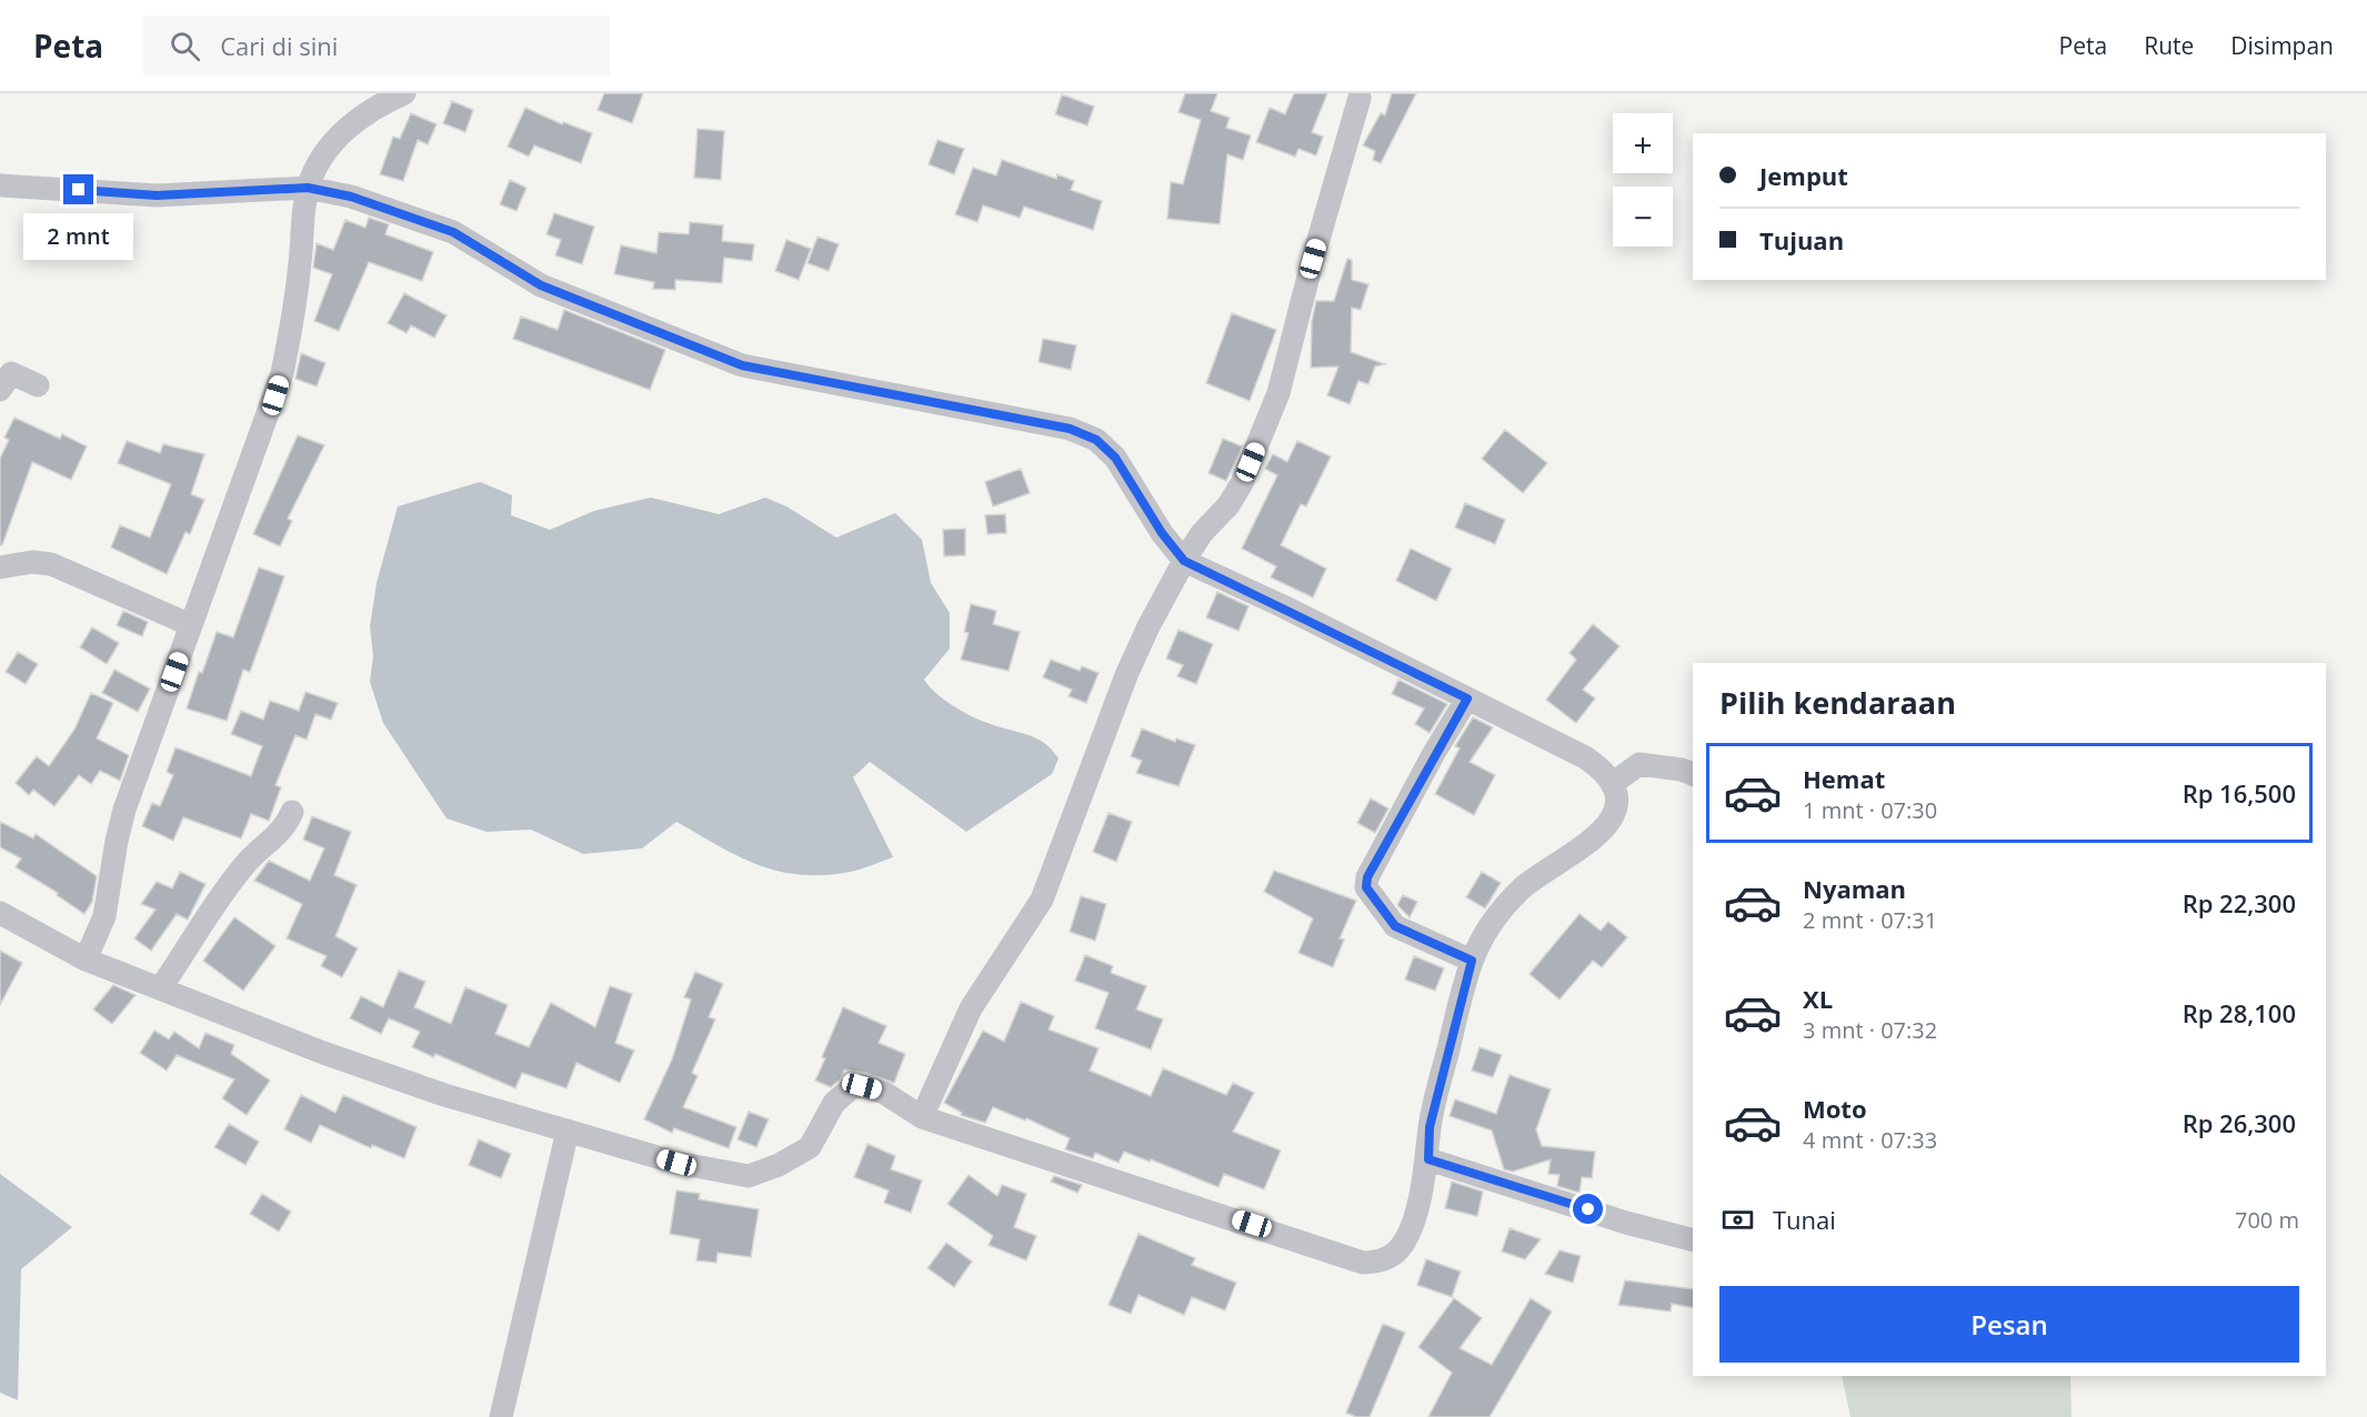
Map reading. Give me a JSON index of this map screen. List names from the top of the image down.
{
  "page": {
    "header": "Peta",
    "search": "Cari di sini",
    "nav": ["Peta", "Rute", "Disimpan"],
    "map_buttons": ["+", "−"],
    "banner": ["Jemput", "Tujuan"],
    "bubble": "2 mnt",
    "heading": "Pilih kendaraan",
    "list": [
      {
        "name": "Hemat",
        "note": "1 mnt · 07:30",
        "value": "Rp 16,500"
      },
      {
        "name": "Nyaman",
        "note": "2 mnt · 07:31",
        "value": "Rp 22,300"
      },
      {
        "name": "XL",
        "note": "3 mnt · 07:32",
        "value": "Rp 28,100"
      },
      {
        "name": "Moto",
        "note": "4 mnt · 07:33",
        "value": "Rp 26,300"
      }
    ],
    "pay": ["Tunai", "700 m"],
    "buttons": "Pesan"
  }
}
